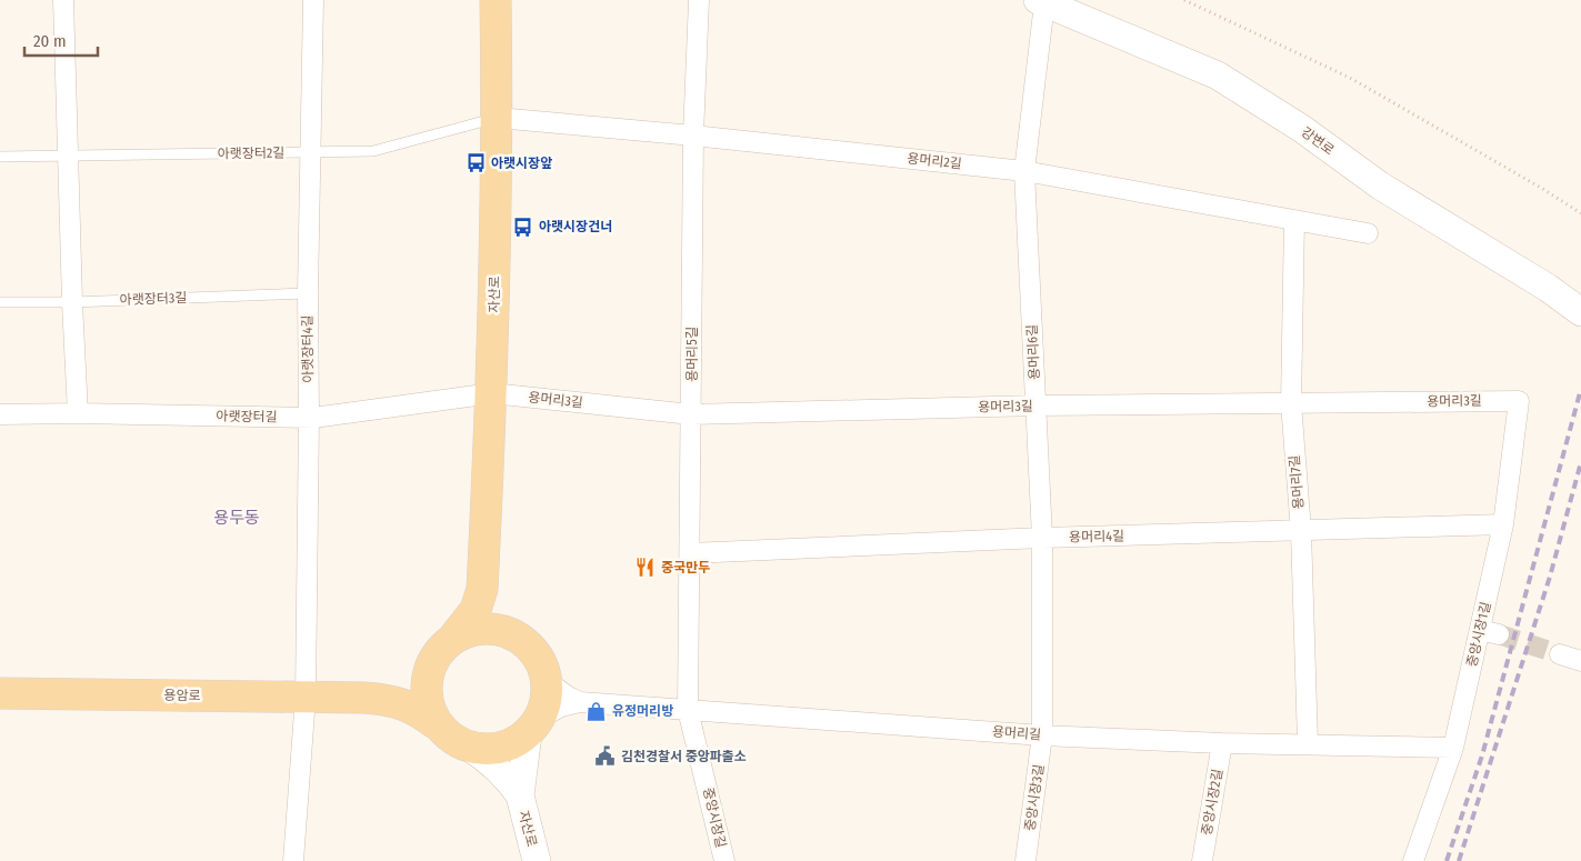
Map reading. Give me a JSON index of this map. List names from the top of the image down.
{
  "streets": {
    "main road": ["자산로", "용암로"],
    "street": [
      "강변로",
      "용머리2길",
      "아랫장터4길",
      "용머리6길",
      "용머리5길",
      "용머리3길",
      "아랫장터길",
      "용머리7길",
      "용머리4길",
      "중앙시장1길",
      "용머리길",
      "중앙시장3길",
      "중앙시장2길",
      "중앙시장길"
    ],
    "lane": ["아랫장터2길", "아랫장터3길"]
  },
  "crossings": [
    ["강변로", "용머리6길"],
    ["아랫장터2길", "용머리2길"],
    ["아랫장터2길", "자산로"],
    ["아랫장터2길", "아랫장터4길"],
    ["용머리2길", "자산로"],
    ["용머리2길", "용머리6길"],
    ["용머리2길", "용머리5길"],
    ["용머리2길", "용머리7길"],
    ["자산로", "용머리3길"],
    ["자산로", "아랫장터길"],
    ["아랫장터3길", "아랫장터4길"],
    ["아랫장터4길", "아랫장터길"],
    ["아랫장터4길", "용암로"],
    ["용머리6길", "용머리3길"],
    ["용머리6길", "용머리4길"],
    ["용머리6길", "용머리길"],
    ["용머리6길", "중앙시장3길"],
    ["용머리5길", "용머리3길"],
    ["용머리5길", "용머리4길"],
    ["용머리5길", "용머리길"],
    ["용머리5길", "중앙시장길"],
    ["용머리3길", "아랫장터길"],
    ["용머리3길", "용머리7길"],
    ["용머리3길", "중앙시장1길"],
    ["용머리7길", "용머리4길"],
    ["용머리7길", "용머리길"],
    ["용머리4길", "중앙시장1길"],
    ["중앙시장1길", "용머리길"],
    ["용머리길", "중앙시장3길"],
    ["용머리길", "중앙시장2길"],
    ["용머리길", "중앙시장길"]
  ],
  "districts": ["용두동"],
  "places": {
    "bus stop": ["아랫시장앞", "아랫시장건너"],
    "restaurant": ["중국만두"],
    "shop": ["유정머리방"],
    "public building": ["김천경찰서 중앙파출소"]
  },
  "scale_bar": "20 m"
}
